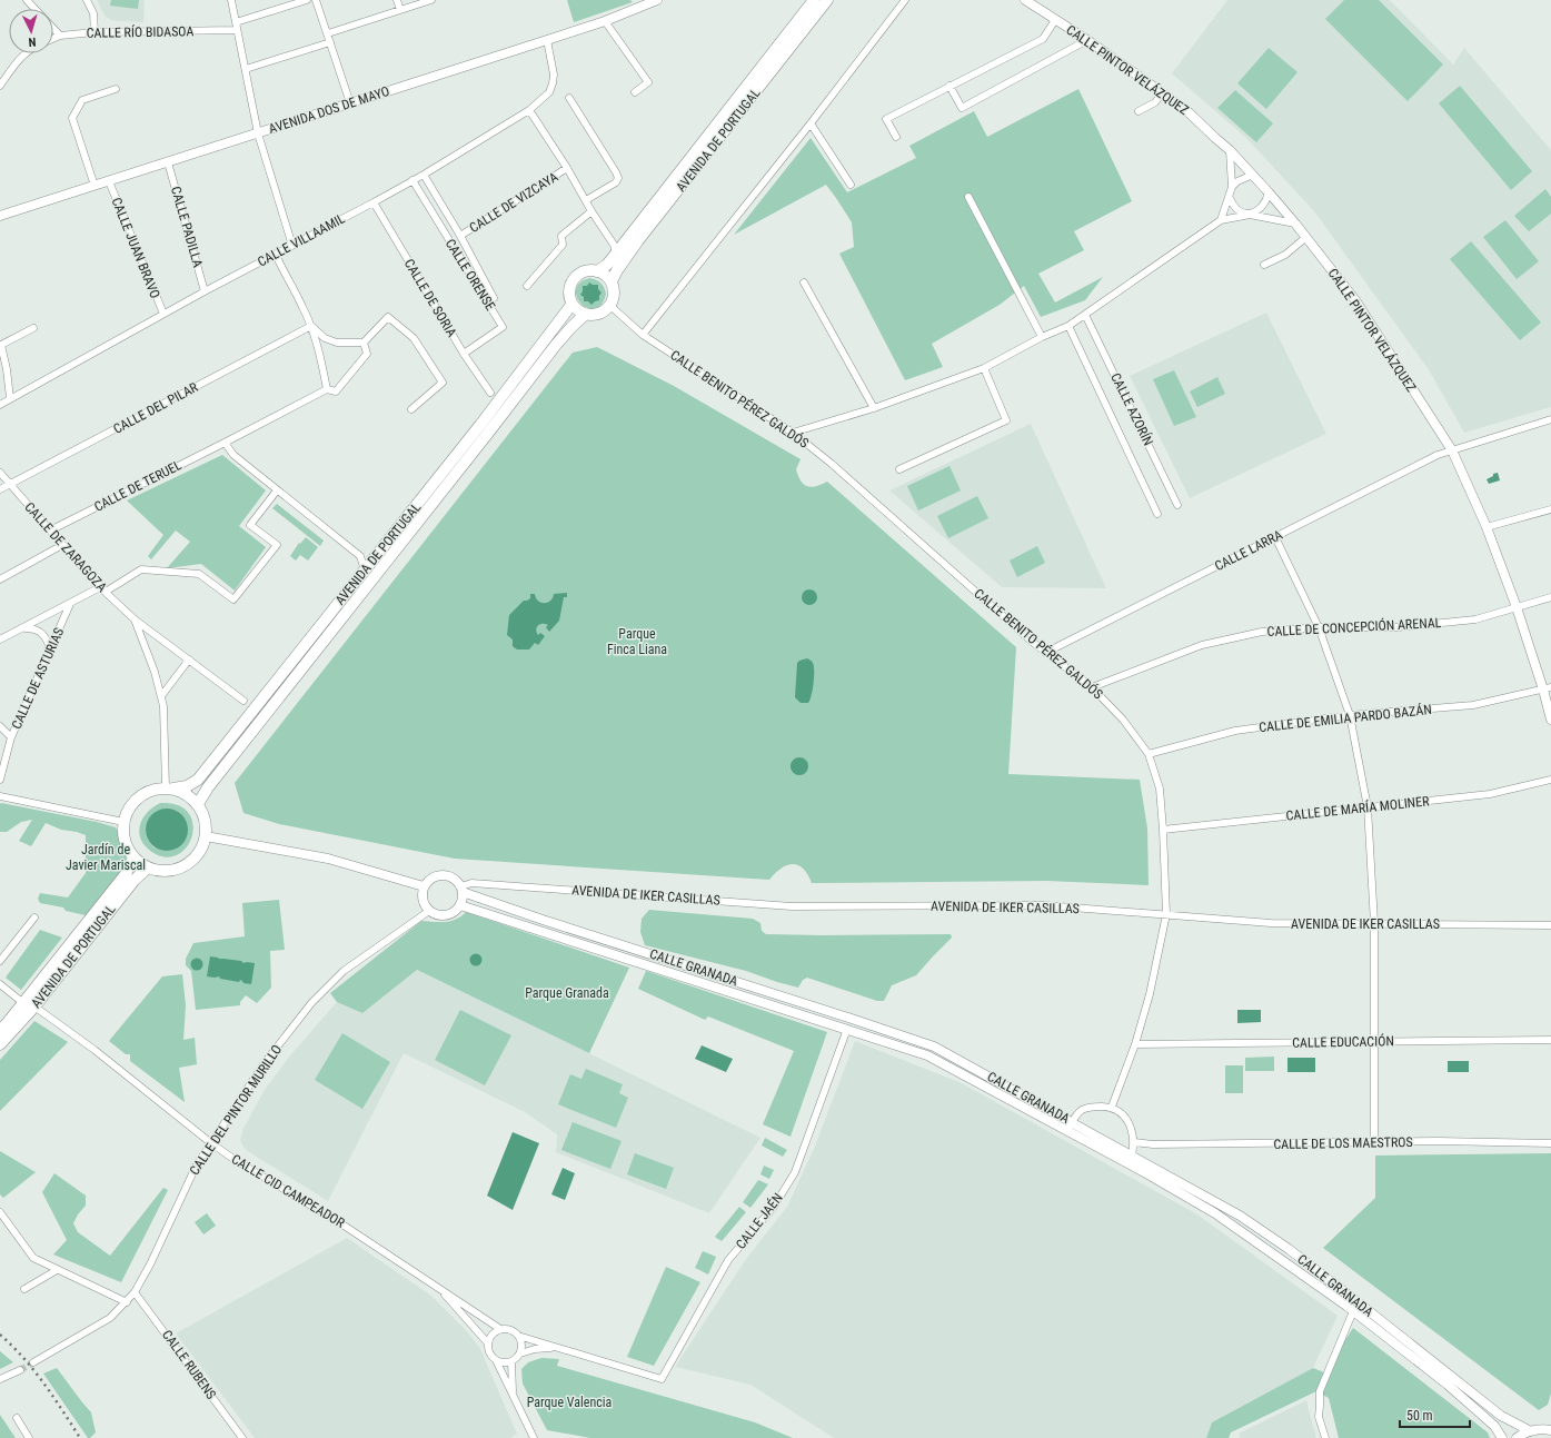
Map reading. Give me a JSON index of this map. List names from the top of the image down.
{
  "streets": {
    "main road": ["AVENIDA DE PORTUGAL"],
    "street": [
      "CALLE RÍO BIDASOA",
      "CALLE PINTOR VELÁZQUEZ",
      "AVENIDA DOS DE MAYO",
      "CALLE DE VIZCAYA",
      "CALLE PADILLA",
      "CALLE VILLAAMIL",
      "CALLE JUAN BRAVO",
      "CALLE ORENSE",
      "CALLE DE SORIA",
      "CALLE BENITO PÉREZ GALDÓS",
      "CALLE DEL PILAR",
      "CALLE AZORÍN",
      "CALLE DE TERUEL",
      "CALLE DE ZARAGOZA",
      "CALLE LARRA",
      "CALLE DE CONCEPCIÓN ARENAL",
      "CALLE DE ASTURIAS",
      "CALLE DE EMILIA PARDO BAZÁN",
      "CALLE DE MARÍA MOLINER",
      "AVENIDA DE IKER CASILLAS",
      "CALLE GRANADA",
      "CALLE EDUCACIÓN",
      "CALLE DEL PINTOR MURILLO",
      "CALLE DE LOS MAESTROS",
      "CALLE CID CAMPEADOR",
      "CALLE JAÉN",
      "CALLE RUBENS"
    ]
  },
  "crossings": [
    ["CALLE PINTOR VELÁZQUEZ", "CALLE LARRA"],
    ["CALLE PINTOR VELÁZQUEZ", "CALLE DE CONCEPCIÓN ARENAL"],
    ["CALLE PINTOR VELÁZQUEZ", "CALLE DE EMILIA PARDO BAZÁN"],
    ["AVENIDA DOS DE MAYO", "CALLE PADILLA"],
    ["AVENIDA DOS DE MAYO", "CALLE VILLAAMIL"],
    ["AVENIDA DOS DE MAYO", "CALLE JUAN BRAVO"],
    ["AVENIDA DE PORTUGAL", "CALLE DE SORIA"],
    ["AVENIDA DE PORTUGAL", "CALLE BENITO PÉREZ GALDÓS"],
    ["AVENIDA DE PORTUGAL", "CALLE DE ZARAGOZA"],
    ["AVENIDA DE PORTUGAL", "CALLE CID CAMPEADOR"],
    ["CALLE PADILLA", "CALLE VILLAAMIL"],
    ["CALLE VILLAAMIL", "CALLE JUAN BRAVO"],
    ["CALLE VILLAAMIL", "CALLE ORENSE"],
    ["CALLE VILLAAMIL", "CALLE DE SORIA"],
    ["CALLE ORENSE", "CALLE DE SORIA"],
    ["CALLE BENITO PÉREZ GALDÓS", "CALLE LARRA"],
    ["CALLE BENITO PÉREZ GALDÓS", "CALLE DE CONCEPCIÓN ARENAL"],
    ["CALLE BENITO PÉREZ GALDÓS", "CALLE DE EMILIA PARDO BAZÁN"],
    ["CALLE BENITO PÉREZ GALDÓS", "CALLE DE MARÍA MOLINER"],
    ["CALLE BENITO PÉREZ GALDÓS", "AVENIDA DE IKER CASILLAS"],
    ["CALLE BENITO PÉREZ GALDÓS", "CALLE EDUCACIÓN"],
    ["CALLE DEL PILAR", "CALLE DE ZARAGOZA"],
    ["CALLE DE TERUEL", "CALLE DE ZARAGOZA"],
    ["AVENIDA DE IKER CASILLAS", "CALLE GRANADA"],
    ["AVENIDA DE IKER CASILLAS", "CALLE DEL PINTOR MURILLO"],
    ["CALLE GRANADA", "CALLE DEL PINTOR MURILLO"],
    ["CALLE GRANADA", "CALLE JAÉN"],
    ["CALLE DEL PINTOR MURILLO", "CALLE CID CAMPEADOR"],
    ["CALLE DEL PINTOR MURILLO", "CALLE RUBENS"]
  ],
  "parks": [
    "Parque Finca Liana",
    "Jardín de Javier Mariscal",
    "Parque Granada",
    "Parque Valencia"
  ],
  "scale_bar": "50 m",
  "north": "bottom"
}
